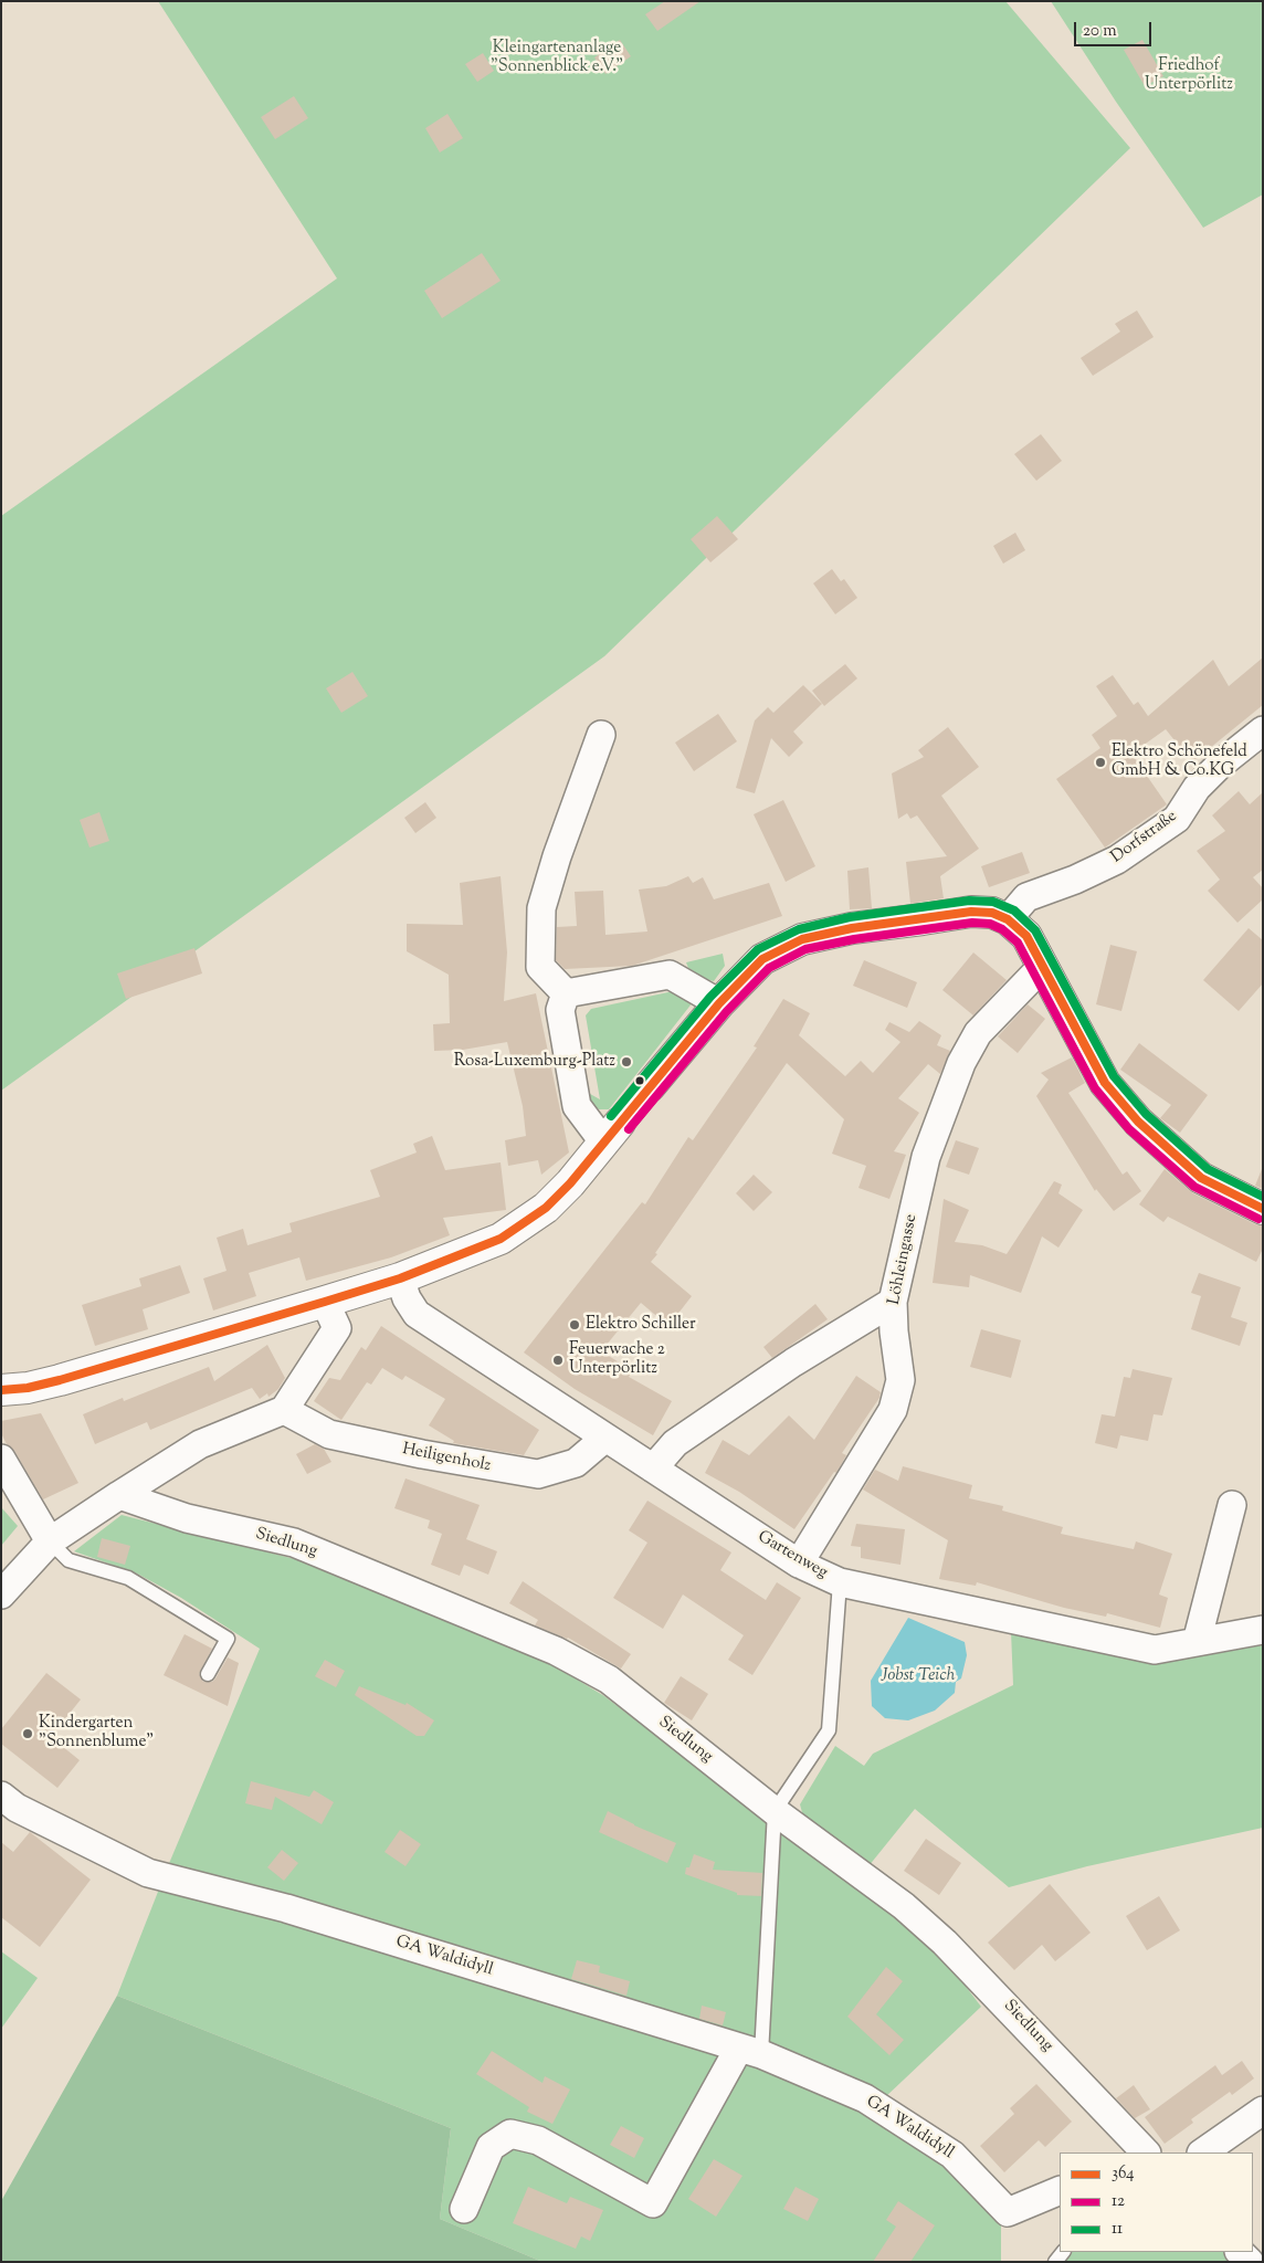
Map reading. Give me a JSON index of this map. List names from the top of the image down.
{
  "streets": {
    "street": [
      "Dorfstraße",
      "Löhleingasse",
      "Heiligenholz",
      "Siedlung",
      "Gartenweg",
      "GA Waldidyll"
    ]
  },
  "crossings": [
    ["Löhleingasse", "Gartenweg"],
    ["Heiligenholz", "Gartenweg"]
  ],
  "water": ["Jobst Teich"],
  "parks": ["Kleingartenanlage \"Sonnenblick e.V.\"", "Friedhof Unterpörlitz"],
  "places": [
    "Elektro Schönefeld GmbH & Co.KG",
    "Rosa-Luxemburg-Platz",
    "Elektro Schiller",
    "Feuerwache 2 Unterpörlitz",
    "Kindergarten \"Sonnenblume\""
  ],
  "lines": ["transit line 11", "transit line 364", "transit line 12"],
  "legend": ["364", "12", "11"],
  "scale_bar": "20 m"
}
